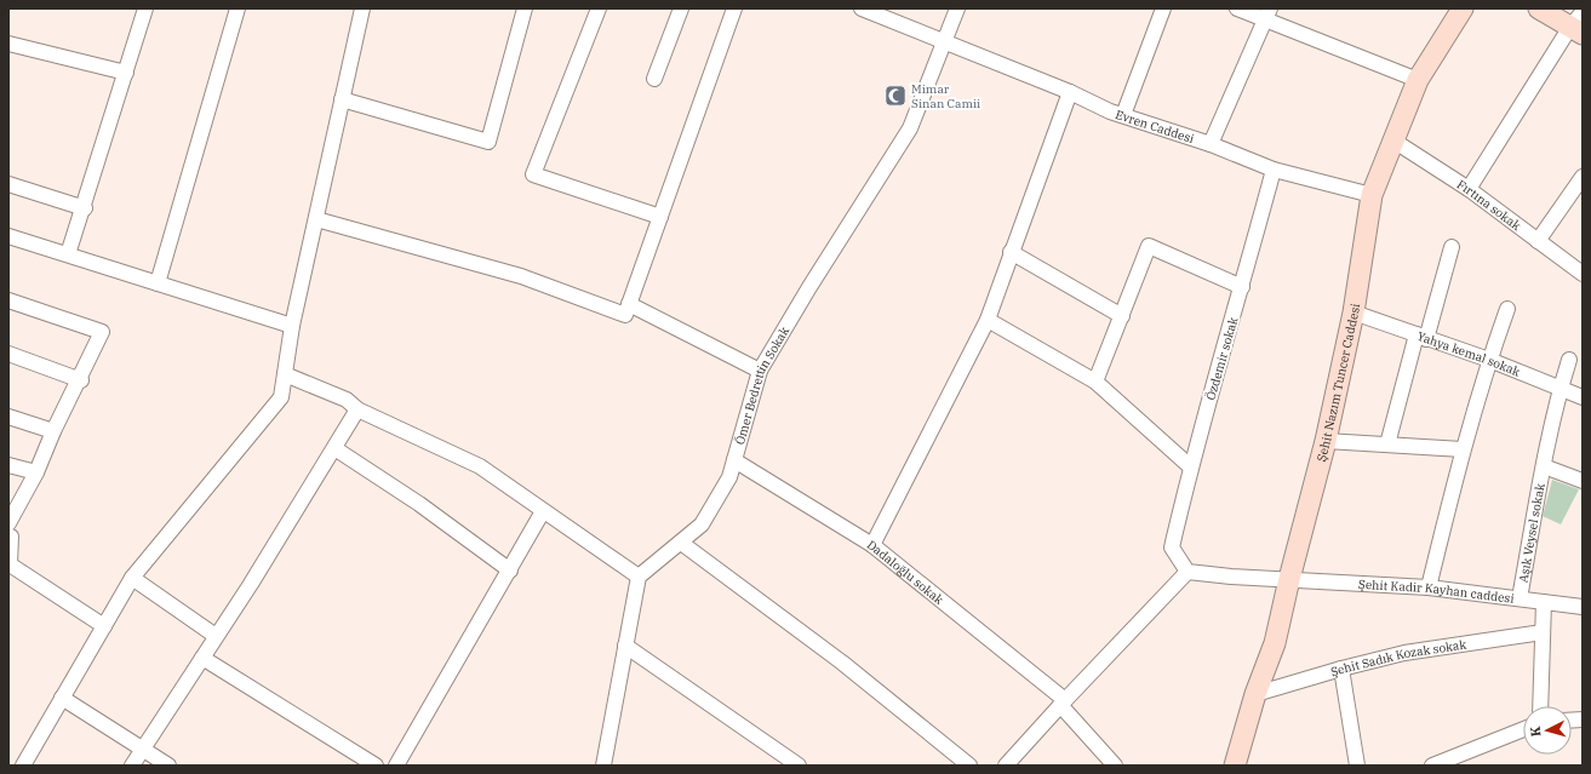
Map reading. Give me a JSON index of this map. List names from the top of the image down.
{
  "streets": {
    "street": [
      "Evren Caddesi",
      "Fırtına sokak",
      "Yahya kemal sokak",
      "Özdemir sokak",
      "Şehit Nazım Tuncer Caddesi",
      "Ömer Bedrettin Sokak",
      "Aşık Veysel sokak",
      "Dadaloğlu sokak",
      "Şehit Kadir Kayhan caddesi",
      "Şehit Sadık Kozak sokak"
    ]
  },
  "crossings": [
    ["Evren Caddesi", "Özdemir sokak"],
    ["Evren Caddesi", "Şehit Nazım Tuncer Caddesi"],
    ["Evren Caddesi", "Ömer Bedrettin Sokak"],
    ["Fırtına sokak", "Şehit Nazım Tuncer Caddesi"],
    ["Yahya kemal sokak", "Şehit Nazım Tuncer Caddesi"],
    ["Yahya kemal sokak", "Aşık Veysel sokak"],
    ["Özdemir sokak", "Şehit Kadir Kayhan caddesi"],
    ["Şehit Nazım Tuncer Caddesi", "Şehit Kadir Kayhan caddesi"],
    ["Şehit Nazım Tuncer Caddesi", "Şehit Sadık Kozak sokak"],
    ["Ömer Bedrettin Sokak", "Dadaloğlu sokak"],
    ["Aşık Veysel sokak", "Şehit Kadir Kayhan caddesi"]
  ],
  "places": {
    "mosque": ["Mimar Sinan Camii"]
  },
  "north": "left"
}
